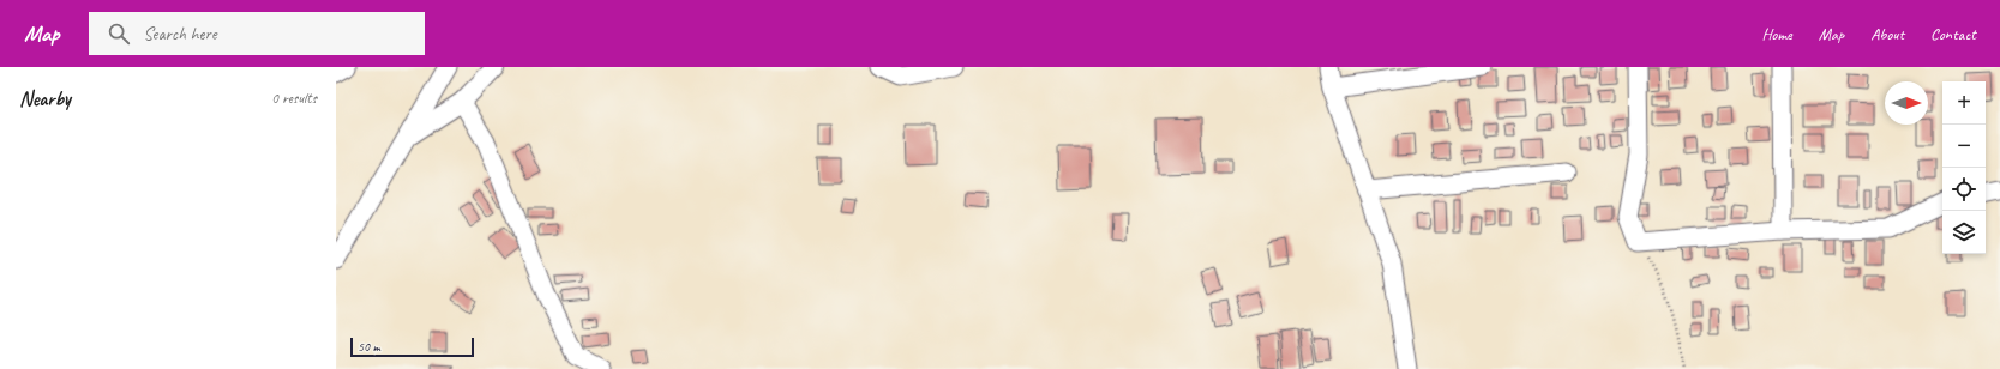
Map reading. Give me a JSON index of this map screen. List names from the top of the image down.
{
  "scale_bar": "50 m",
  "north": "right",
  "page": {
    "header": "Map",
    "search": "Search here",
    "nav": [
      "Home",
      "Map",
      "About",
      "Contact"
    ],
    "heading": ["Nearby", "0 results"],
    "map_buttons": ["+", "−"],
    "scale": "50 m"
  }
}
